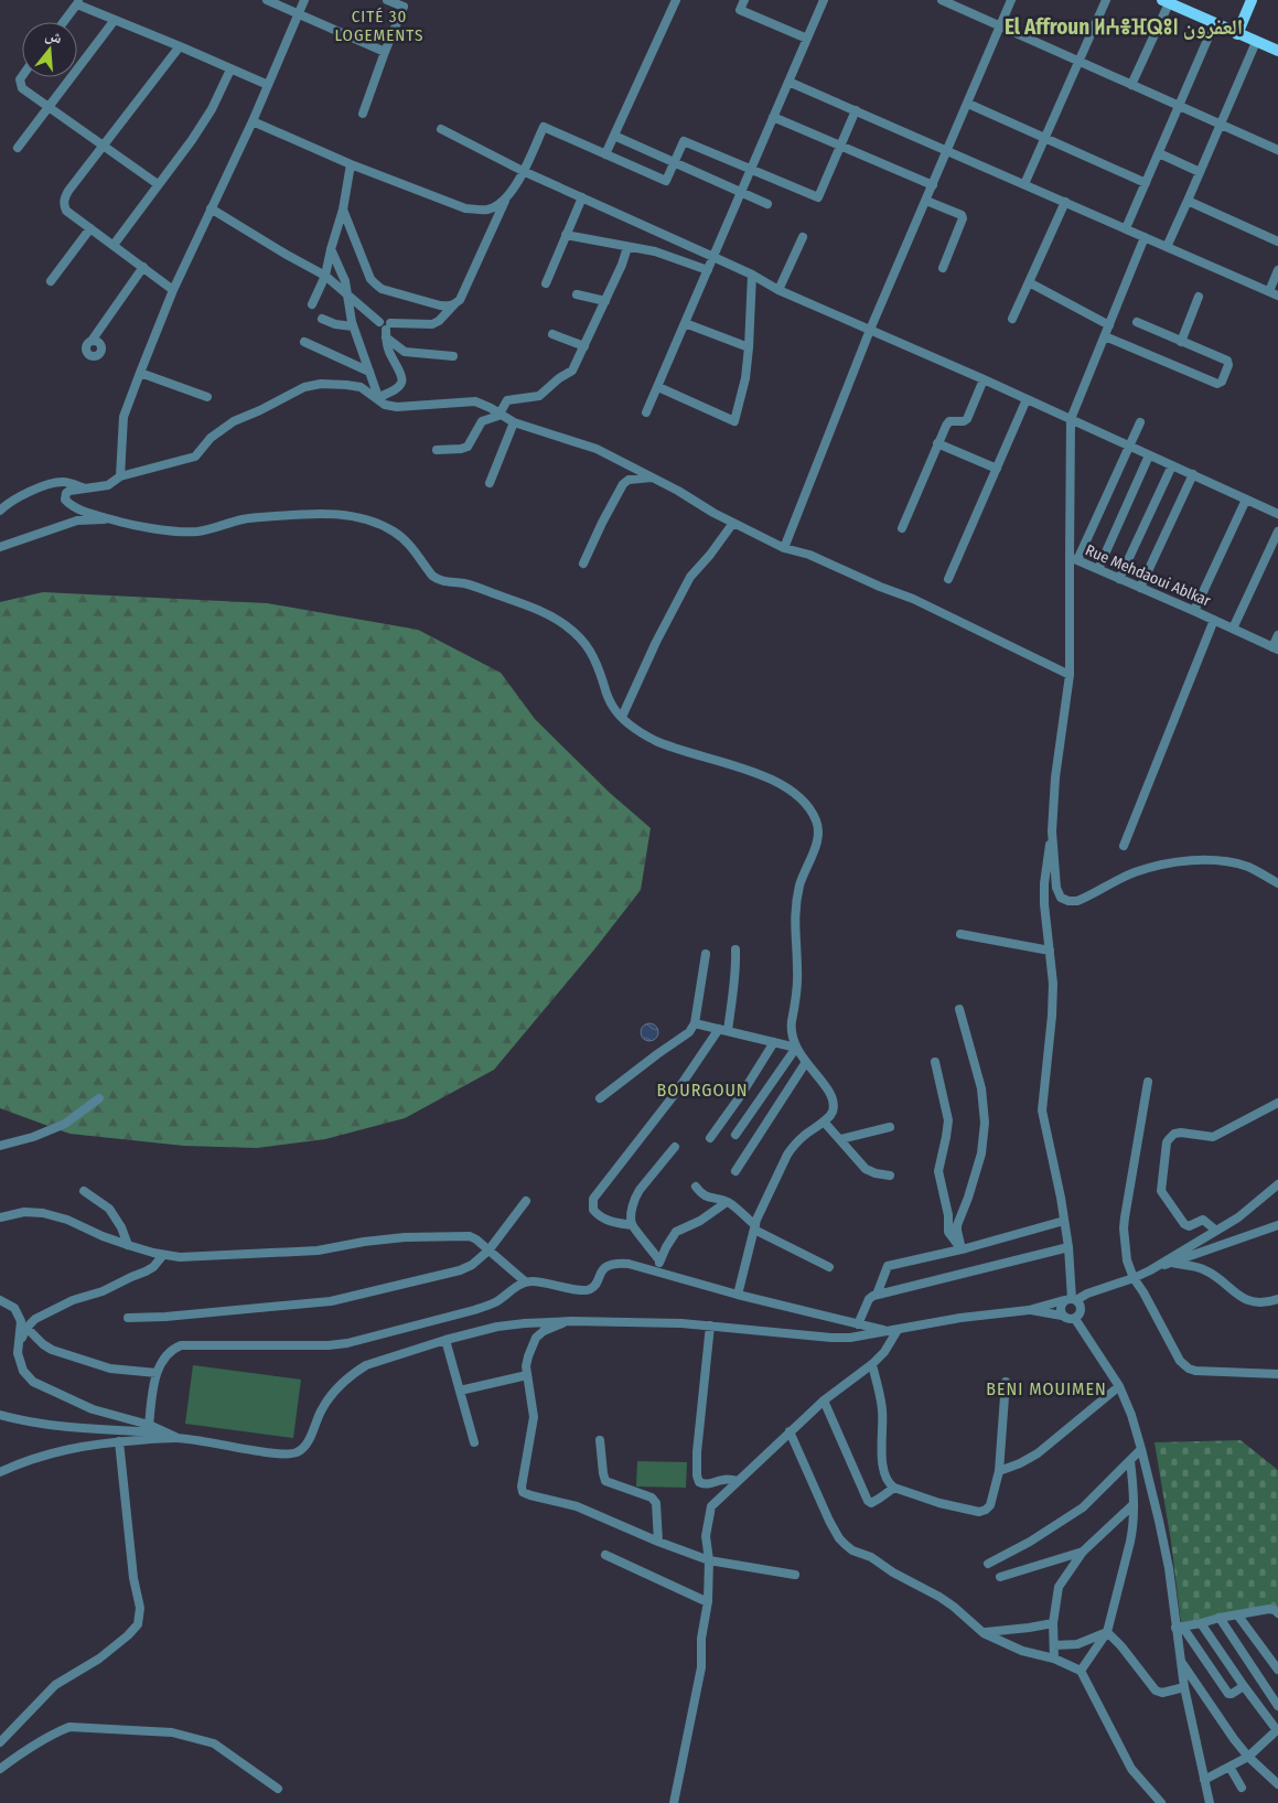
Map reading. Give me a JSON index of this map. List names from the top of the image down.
{
  "streets": {
    "street": ["Rue Mehdaoui Ablkar"]
  },
  "districts": [
    "CITÉ 30 LOGEMENTS",
    "El Affroun ⵍⵄⴻⴼⵕⵓⵏ العفرون",
    "BOURGOUN",
    "BENI MOUIMEN"
  ],
  "north": "top"
}
